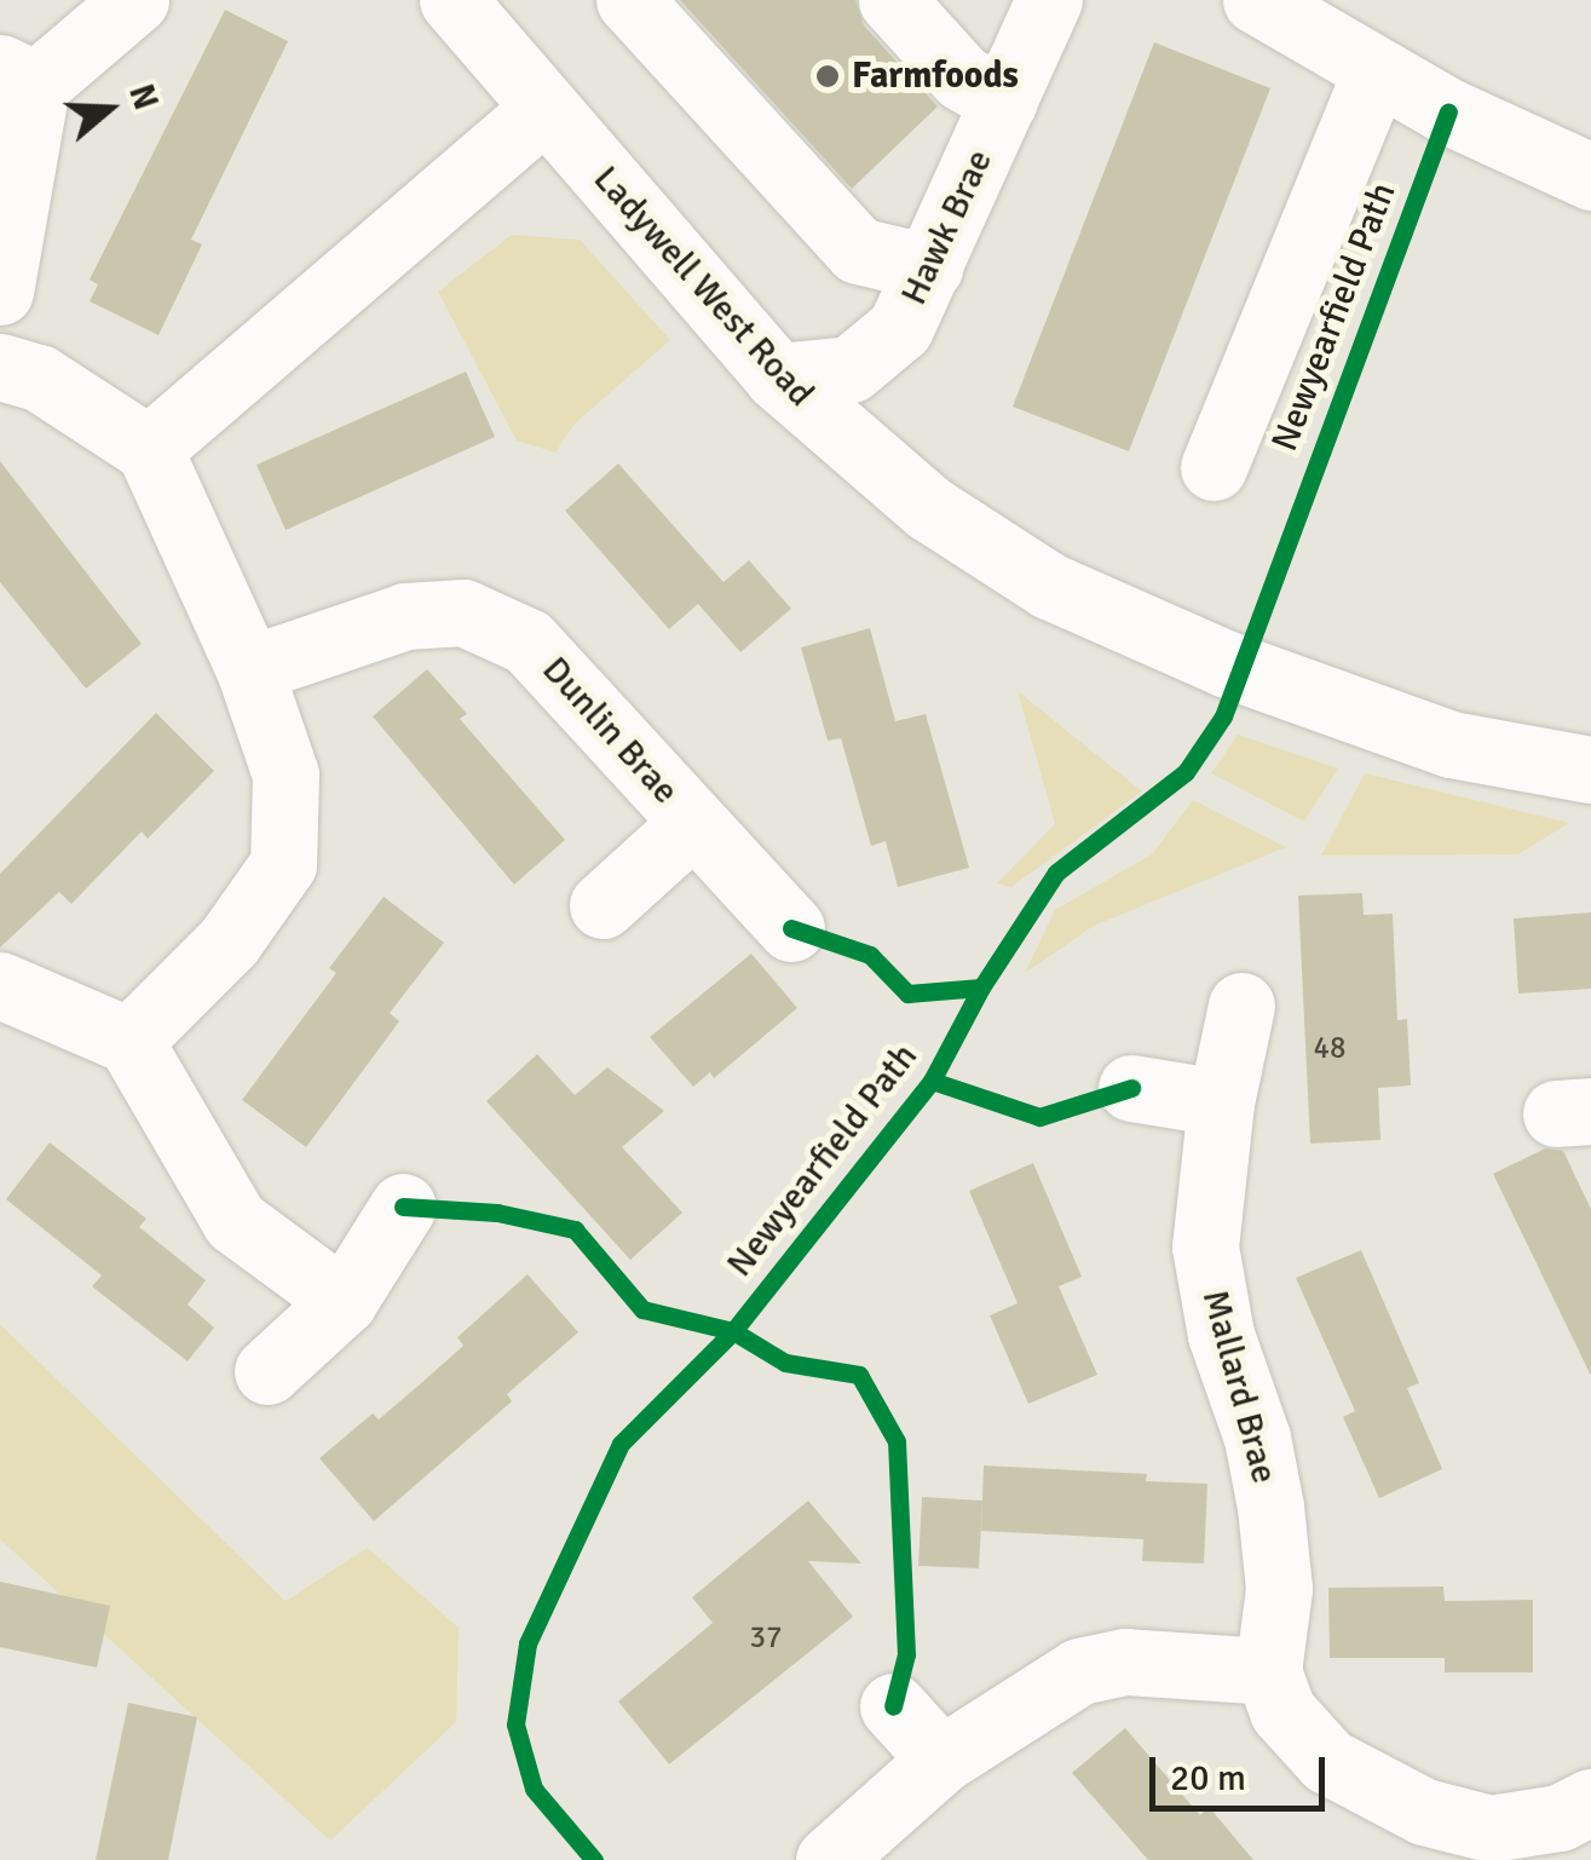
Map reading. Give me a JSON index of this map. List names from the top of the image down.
{
  "streets": {
    "street": [
      "Hawk Brae",
      "Ladywell West Road",
      "Dunlin Brae",
      "Mallard Brae"
    ],
    "cycle path": ["Newyearfield Path"]
  },
  "crossings": [
    ["Hawk Brae", "Ladywell West Road"]
  ],
  "places": ["Farmfoods"],
  "house_numbers": ["48", "37"],
  "scale_bar": "20 m",
  "north": "right"
}
